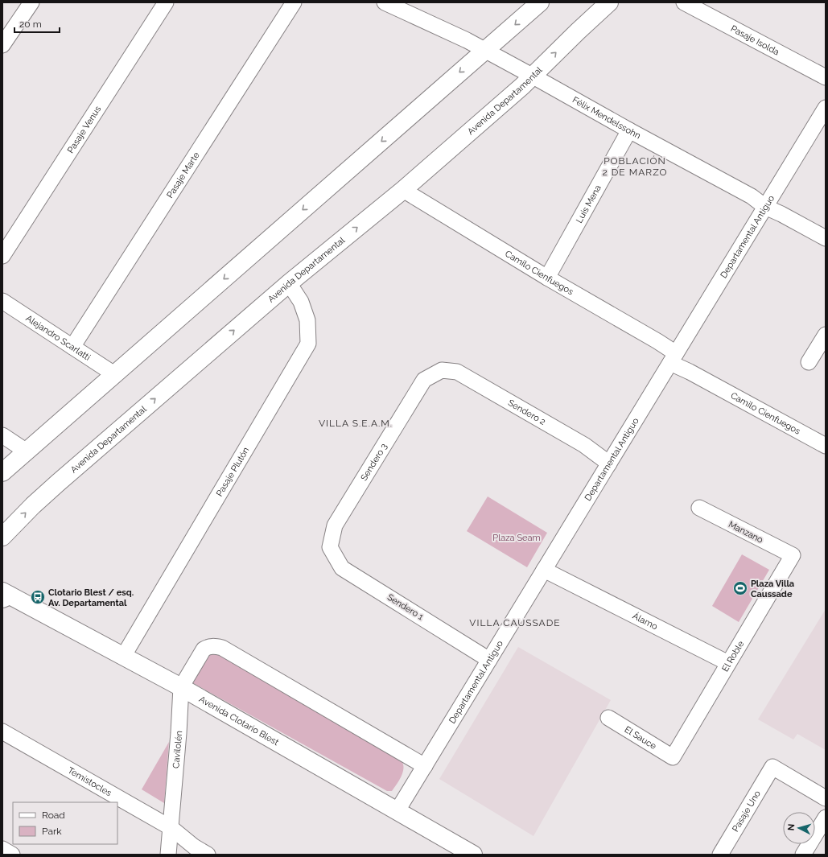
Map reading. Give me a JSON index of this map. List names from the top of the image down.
{
  "streets": {
    "main road": ["Avenida Departamental", "Avenida Clotario Blest"],
    "street": [
      "Pasaje Isolda",
      "Félix Mendelssohn",
      "Pasaje Venus",
      "Pasaje Marte",
      "Luis Mena",
      "Departamental Antiguo",
      "Camilo Cienfuegos",
      "Alejandro Scarlatti",
      "Sendero 2",
      "Sendero 3",
      "Pasaje Plutón",
      "Manzano",
      "Sendero 1",
      "Álamo",
      "El Roble",
      "El Sauce",
      "Cavilolén",
      "Temístocles",
      "Pasaje Uno"
    ]
  },
  "crossings": [
    ["Avenida Departamental", "Félix Mendelssohn"],
    ["Avenida Departamental", "Camilo Cienfuegos"],
    ["Avenida Departamental", "Pasaje Plutón"],
    ["Félix Mendelssohn", "Luis Mena"],
    ["Félix Mendelssohn", "Departamental Antiguo"],
    ["Pasaje Marte", "Alejandro Scarlatti"],
    ["Luis Mena", "Camilo Cienfuegos"],
    ["Departamental Antiguo", "Camilo Cienfuegos"],
    ["Departamental Antiguo", "Sendero 2"],
    ["Departamental Antiguo", "Sendero 1"],
    ["Departamental Antiguo", "Álamo"],
    ["Departamental Antiguo", "Avenida Clotario Blest"],
    ["Departamental Antiguo", "Cavilolén"],
    ["Sendero 2", "Sendero 3"],
    ["Sendero 3", "Sendero 1"],
    ["Pasaje Plutón", "Avenida Clotario Blest"],
    ["Manzano", "El Roble"],
    ["Álamo", "El Roble"],
    ["El Roble", "El Sauce"],
    ["Avenida Clotario Blest", "Cavilolén"],
    ["Cavilolén", "Temístocles"]
  ],
  "districts": ["POBLACIÓN 2 DE MARZO", "VILLA S.E.A.M.", "VILLA CAUSSADE"],
  "parks": ["Plaza Seam"],
  "places": {
    "sports": ["Plaza Villa Caussade"],
    "bus stop": ["Clotario Blest / esq. Av. Departamental"]
  },
  "legend": ["Road", "Park"],
  "scale_bar": "20 m",
  "north": "left"
}
